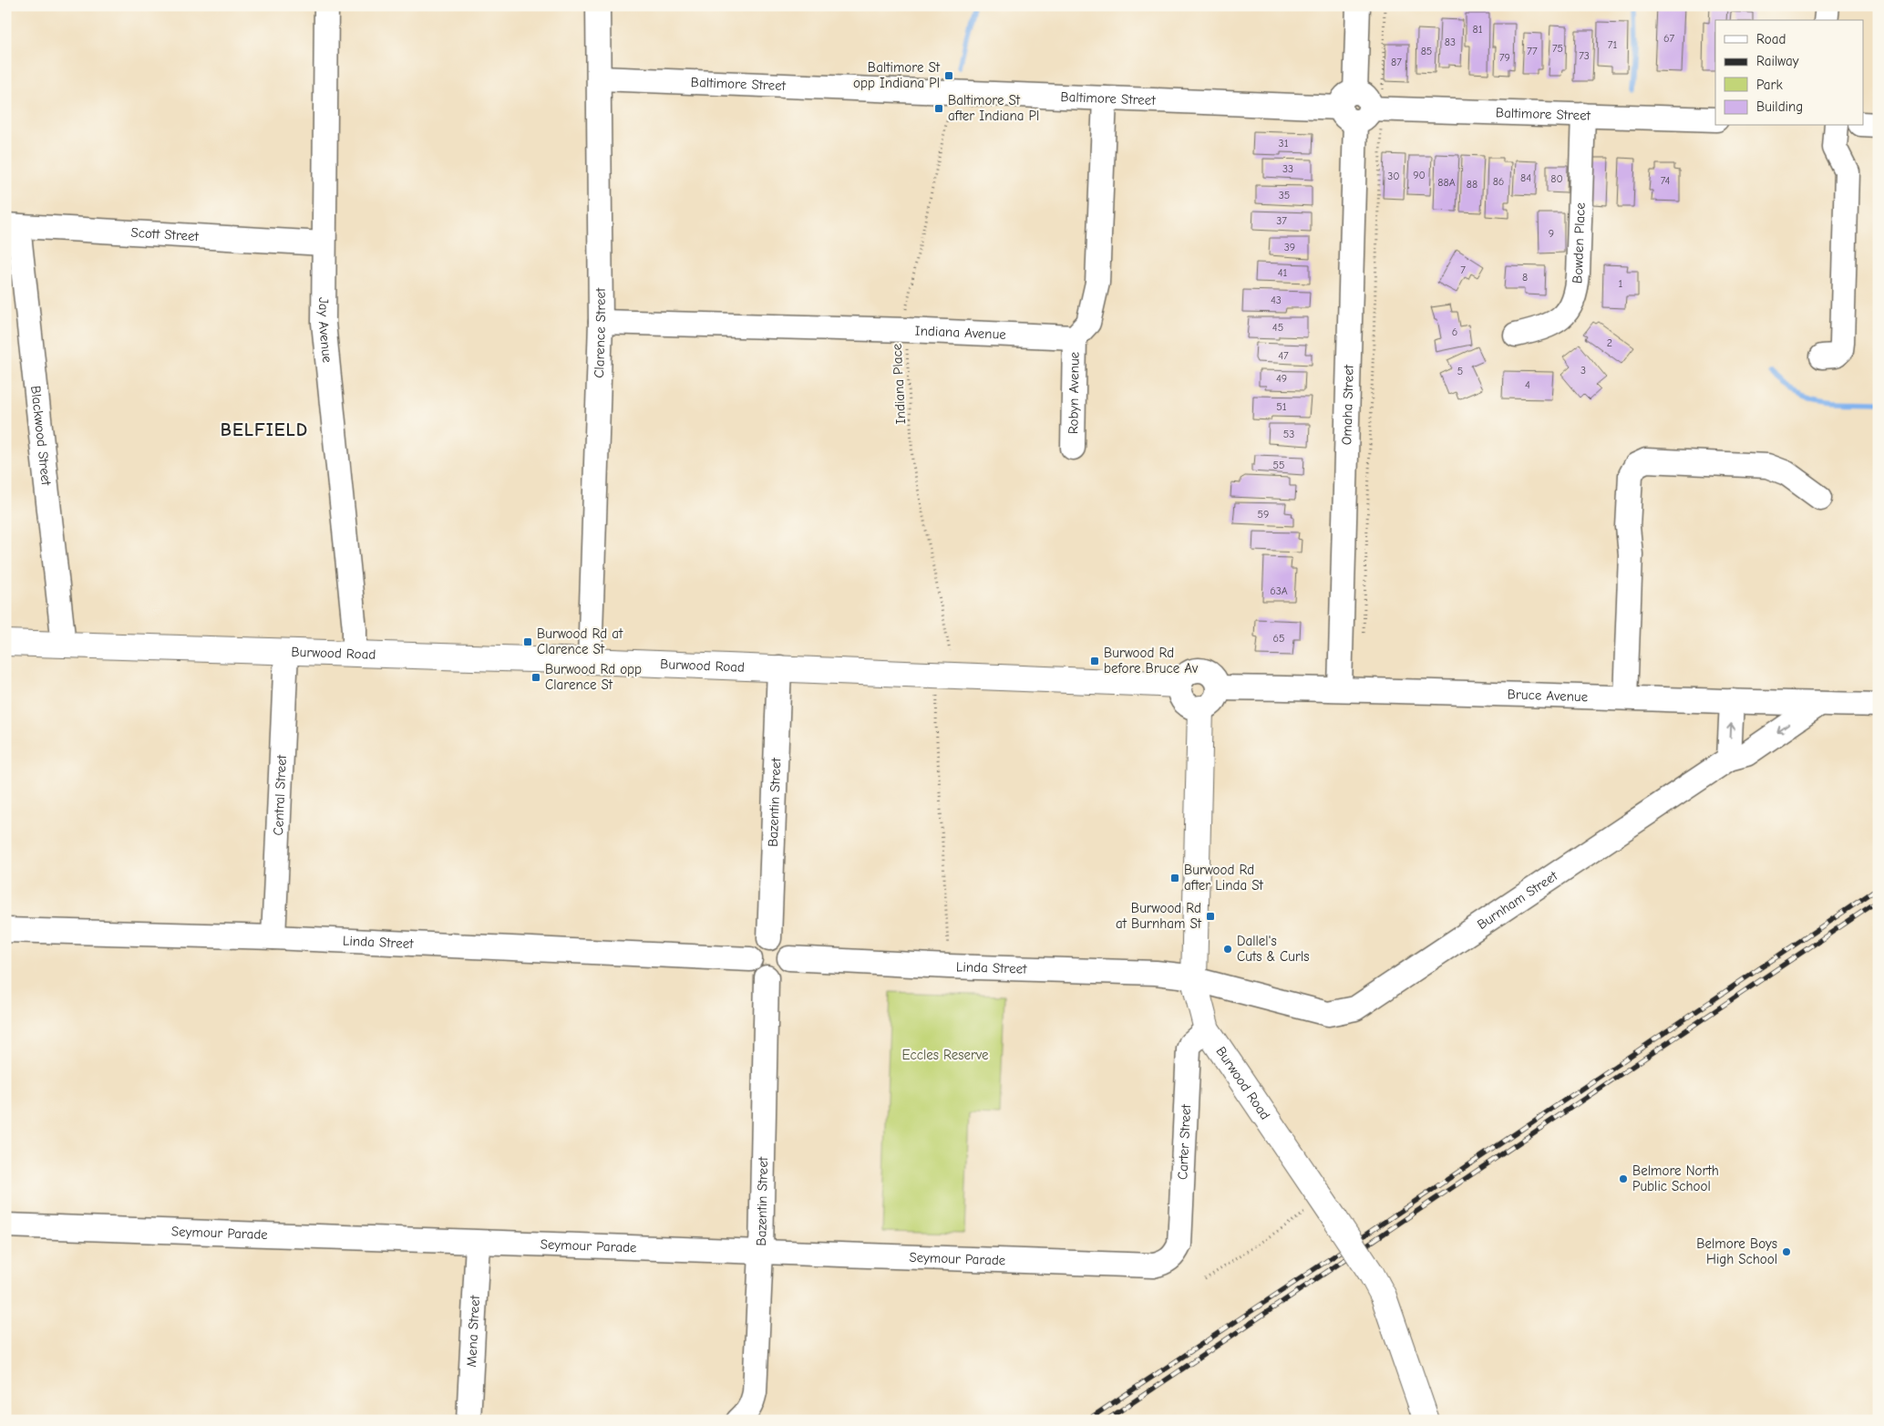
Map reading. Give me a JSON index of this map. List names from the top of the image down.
{
  "streets": {
    "main road": ["Burwood Road"],
    "street": [
      "Baltimore Street",
      "Scott Street",
      "Bowden Place",
      "Jay Avenue",
      "Indiana Avenue",
      "Clarence Street",
      "Robyn Avenue",
      "Omaha Street",
      "Blackwood Street",
      "Bruce Avenue",
      "Central Street",
      "Bazentin Street",
      "Burnham Street",
      "Linda Street",
      "Carter Street",
      "Seymour Parade",
      "Mena Street"
    ],
    "path": ["Indiana Place"]
  },
  "crossings": [
    ["Baltimore Street", "Bowden Place"],
    ["Baltimore Street", "Clarence Street"],
    ["Baltimore Street", "Omaha Street"],
    ["Scott Street", "Jay Avenue"],
    ["Scott Street", "Blackwood Street"],
    ["Jay Avenue", "Burwood Road"],
    ["Indiana Avenue", "Clarence Street"],
    ["Indiana Avenue", "Indiana Place"],
    ["Indiana Avenue", "Robyn Avenue"],
    ["Clarence Street", "Burwood Road"],
    ["Omaha Street", "Bruce Avenue"],
    ["Blackwood Street", "Burwood Road"],
    ["Burwood Road", "Bruce Avenue"],
    ["Burwood Road", "Central Street"],
    ["Burwood Road", "Bazentin Street"],
    ["Burwood Road", "Burnham Street"],
    ["Burwood Road", "Linda Street"],
    ["Burwood Road", "Carter Street"],
    ["Bruce Avenue", "Burnham Street"],
    ["Central Street", "Linda Street"],
    ["Bazentin Street", "Linda Street"],
    ["Bazentin Street", "Seymour Parade"],
    ["Burnham Street", "Linda Street"],
    ["Carter Street", "Seymour Parade"],
    ["Seymour Parade", "Mena Street"]
  ],
  "districts": ["BELFIELD"],
  "parks": ["Eccles Reserve"],
  "places": {
    "transit": [
      "Baltimore St opp Indiana Pl",
      "Baltimore St after Indiana Pl",
      "Burwood Rd at Clarence St",
      "Burwood Rd before Bruce Av",
      "Burwood Rd opp Clarence St",
      "Burwood Rd after Linda St",
      "Burwood Rd at Burnham St"
    ],
    "other": ["Dallel's Cuts & Curls", "Belmore North Public School", "Belmore Boys High School"]
  },
  "house_numbers": [
    "81",
    "67",
    "83",
    "71",
    "75",
    "85",
    "77",
    "73",
    "79",
    "87",
    "31",
    "33",
    "90",
    "30",
    "84",
    "80",
    "74",
    "86",
    "88A",
    "88",
    "35",
    "37",
    "9",
    "39",
    "7",
    "41",
    "8",
    "1",
    "43",
    "45",
    "6",
    "2",
    "47",
    "3",
    "5",
    "49",
    "4",
    "51",
    "53",
    "55",
    "59",
    "63A",
    "65"
  ],
  "legend": [
    "Road",
    "Railway",
    "Park",
    "Building"
  ]
}
